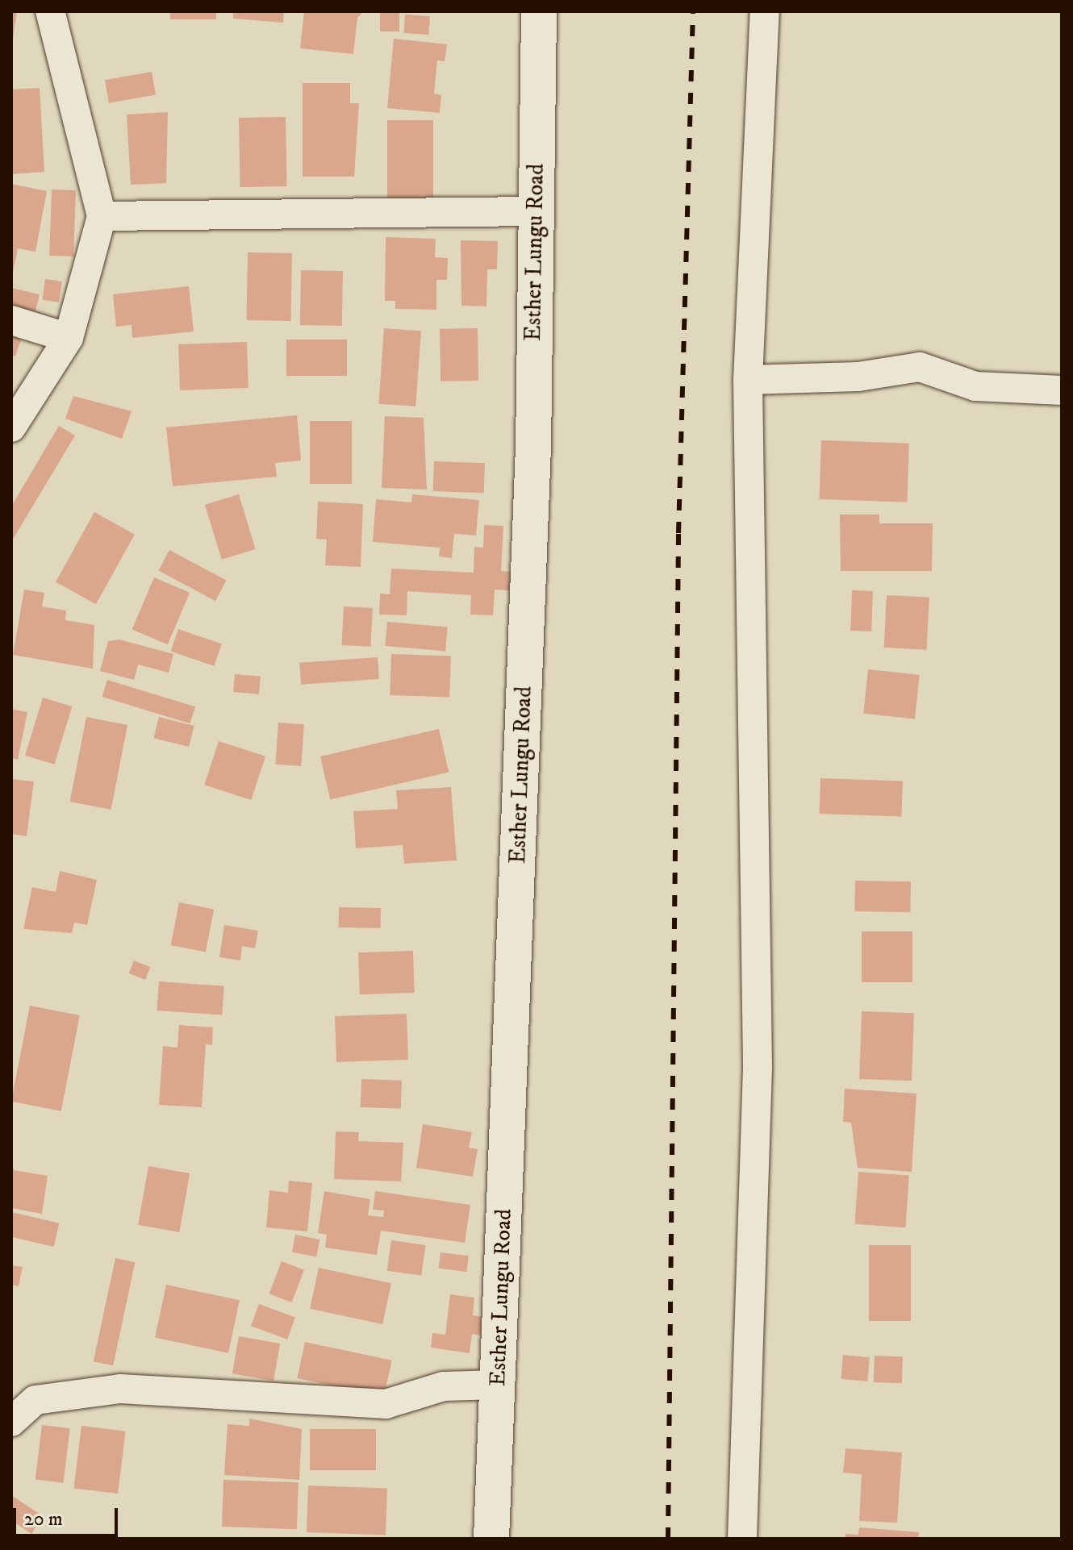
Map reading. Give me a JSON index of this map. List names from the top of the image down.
{
  "streets": {
    "street": ["Esther Lungu Road"]
  },
  "scale_bar": "20 m"
}
